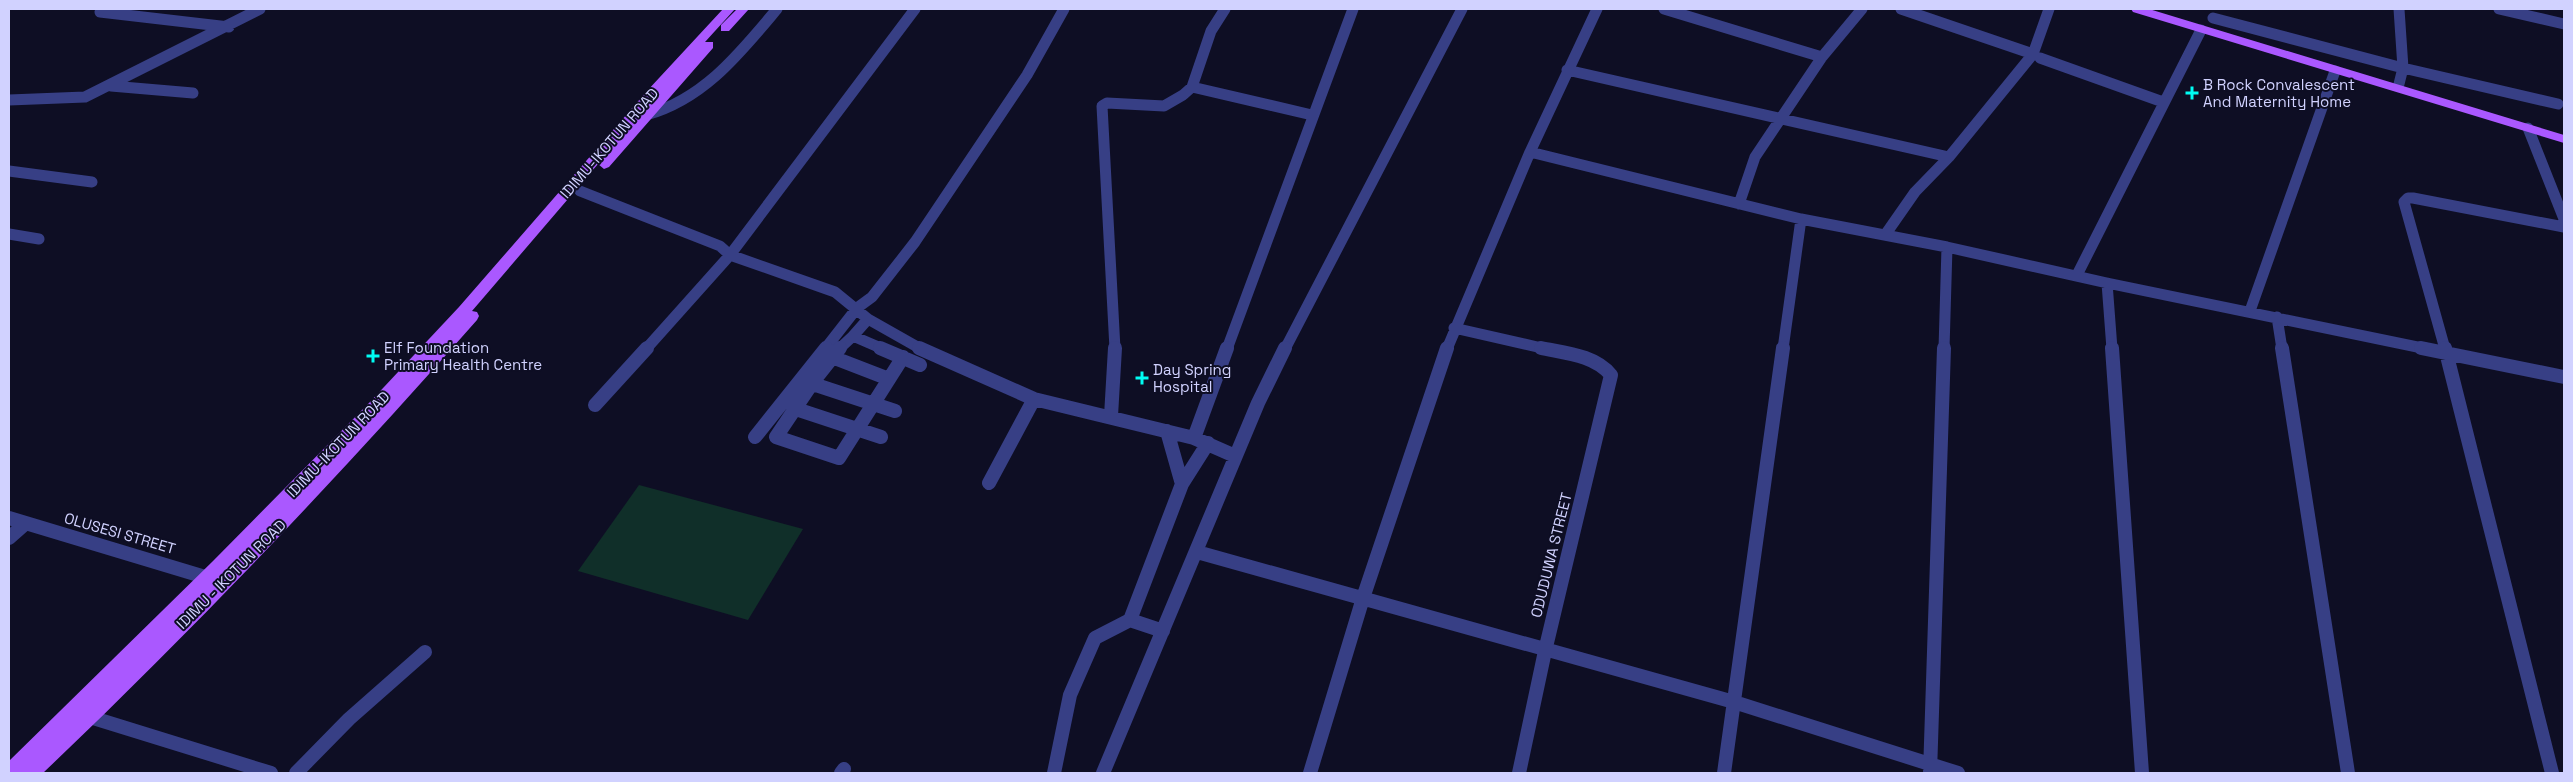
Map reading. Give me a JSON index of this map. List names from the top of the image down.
{
  "streets": {
    "main road": ["IDIMU-IKOTUN ROAD", "IDIMU - IKOTUN ROAD"],
    "street": ["OLUSESI STREET", "ODUDUWA STREET"]
  },
  "crossings": [
    ["IDIMU-IKOTUN ROAD", "OLUSESI STREET"],
    ["IDIMU-IKOTUN ROAD", "IDIMU - IKOTUN ROAD"],
    ["OLUSESI STREET", "IDIMU - IKOTUN ROAD"]
  ],
  "places": {
    "health": ["B Rock Convalescent And Maternity Home", "Elf Foundation Primary Health Centre", "Day Spring Hospital"]
  }
}
